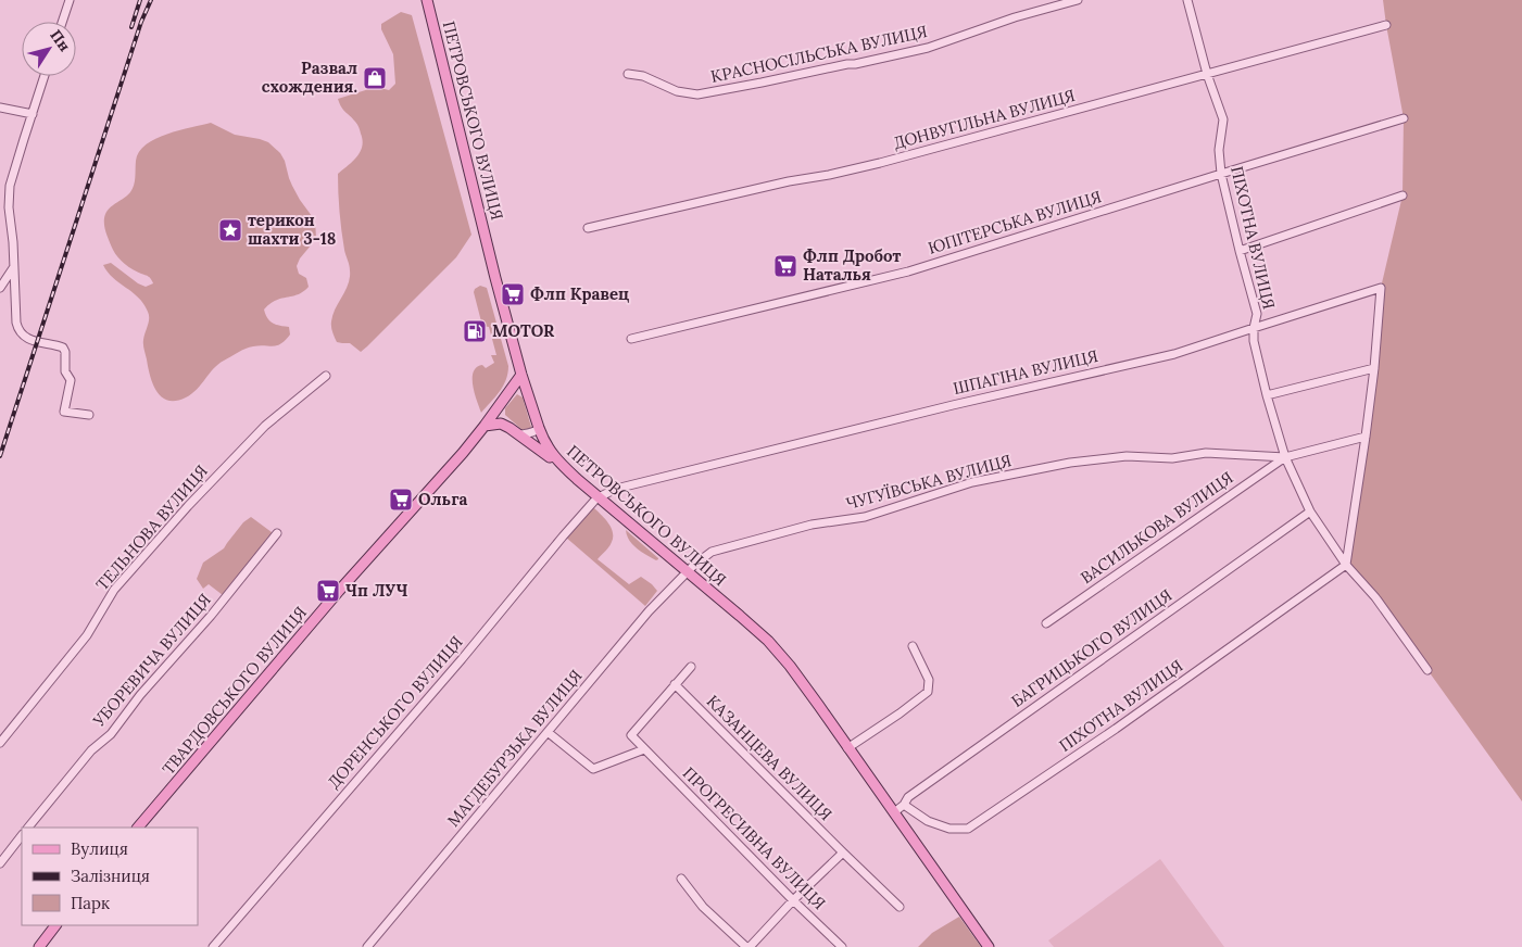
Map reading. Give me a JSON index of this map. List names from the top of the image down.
{
  "streets": {
    "main road": ["ПЕТРОВСЬКОГО ВУЛИЦЯ", "ТВАРДОВСЬКОГО ВУЛИЦЯ"],
    "street": [
      "КРАСНОСІЛЬСЬКА ВУЛИЦЯ",
      "ДОНВУГІЛЬНА ВУЛИЦЯ",
      "ЮПІТЕРСЬКА ВУЛИЦЯ",
      "ПІХОТНА ВУЛИЦЯ",
      "ШПАГІНА ВУЛИЦЯ",
      "ЧУГУЇВСЬКА ВУЛИЦЯ",
      "ТЕЛЬНОВА ВУЛИЦЯ",
      "ВАСИЛЬКОВА ВУЛИЦЯ",
      "БАГРИЦЬКОГО ВУЛИЦЯ",
      "УБОРЕВИЧА ВУЛИЦЯ",
      "ДОРЕНСЬКОГО ВУЛИЦЯ",
      "МАГДЕБУРЗЬКА ВУЛИЦЯ",
      "КАЗАНЦЕВА ВУЛИЦЯ",
      "ПРОГРЕСИВНА ВУЛИЦЯ"
    ]
  },
  "crossings": [
    ["ДОНВУГІЛЬНА ВУЛИЦЯ", "ПІХОТНА ВУЛИЦЯ"],
    ["ПЕТРОВСЬКОГО ВУЛИЦЯ", "ШПАГІНА ВУЛИЦЯ"],
    ["ПЕТРОВСЬКОГО ВУЛИЦЯ", "ЧУГУЇВСЬКА ВУЛИЦЯ"],
    ["ПЕТРОВСЬКОГО ВУЛИЦЯ", "БАГРИЦЬКОГО ВУЛИЦЯ"],
    ["ПЕТРОВСЬКОГО ВУЛИЦЯ", "ТВАРДОВСЬКОГО ВУЛИЦЯ"],
    ["ПЕТРОВСЬКОГО ВУЛИЦЯ", "ДОРЕНСЬКОГО ВУЛИЦЯ"],
    ["ПЕТРОВСЬКОГО ВУЛИЦЯ", "МАГДЕБУРЗЬКА ВУЛИЦЯ"],
    ["ЮПІТЕРСЬКА ВУЛИЦЯ", "ПІХОТНА ВУЛИЦЯ"],
    ["ПІХОТНА ВУЛИЦЯ", "ШПАГІНА ВУЛИЦЯ"],
    ["ПІХОТНА ВУЛИЦЯ", "ЧУГУЇВСЬКА ВУЛИЦЯ"],
    ["ПІХОТНА ВУЛИЦЯ", "ВАСИЛЬКОВА ВУЛИЦЯ"],
    ["ПІХОТНА ВУЛИЦЯ", "БАГРИЦЬКОГО ВУЛИЦЯ"],
    ["ШПАГІНА ВУЛИЦЯ", "ДОРЕНСЬКОГО ВУЛИЦЯ"],
    ["ЧУГУЇВСЬКА ВУЛИЦЯ", "ВАСИЛЬКОВА ВУЛИЦЯ"],
    ["ЧУГУЇВСЬКА ВУЛИЦЯ", "МАГДЕБУРЗЬКА ВУЛИЦЯ"],
    ["КАЗАНЦЕВА ВУЛИЦЯ", "ПРОГРЕСИВНА ВУЛИЦЯ"]
  ],
  "places": {
    "shop": ["Развал схождения."],
    "place": ["терикон шахти 3-18"],
    "supermarket": [
      "Флп Дробот Наталья",
      "Флп Кравец",
      "Ольга",
      "Чп ЛУЧ"
    ],
    "fuel station": ["MOTOR"]
  },
  "legend": ["Вулиця", "Залізниця", "Парк"],
  "north": "top right"
}
